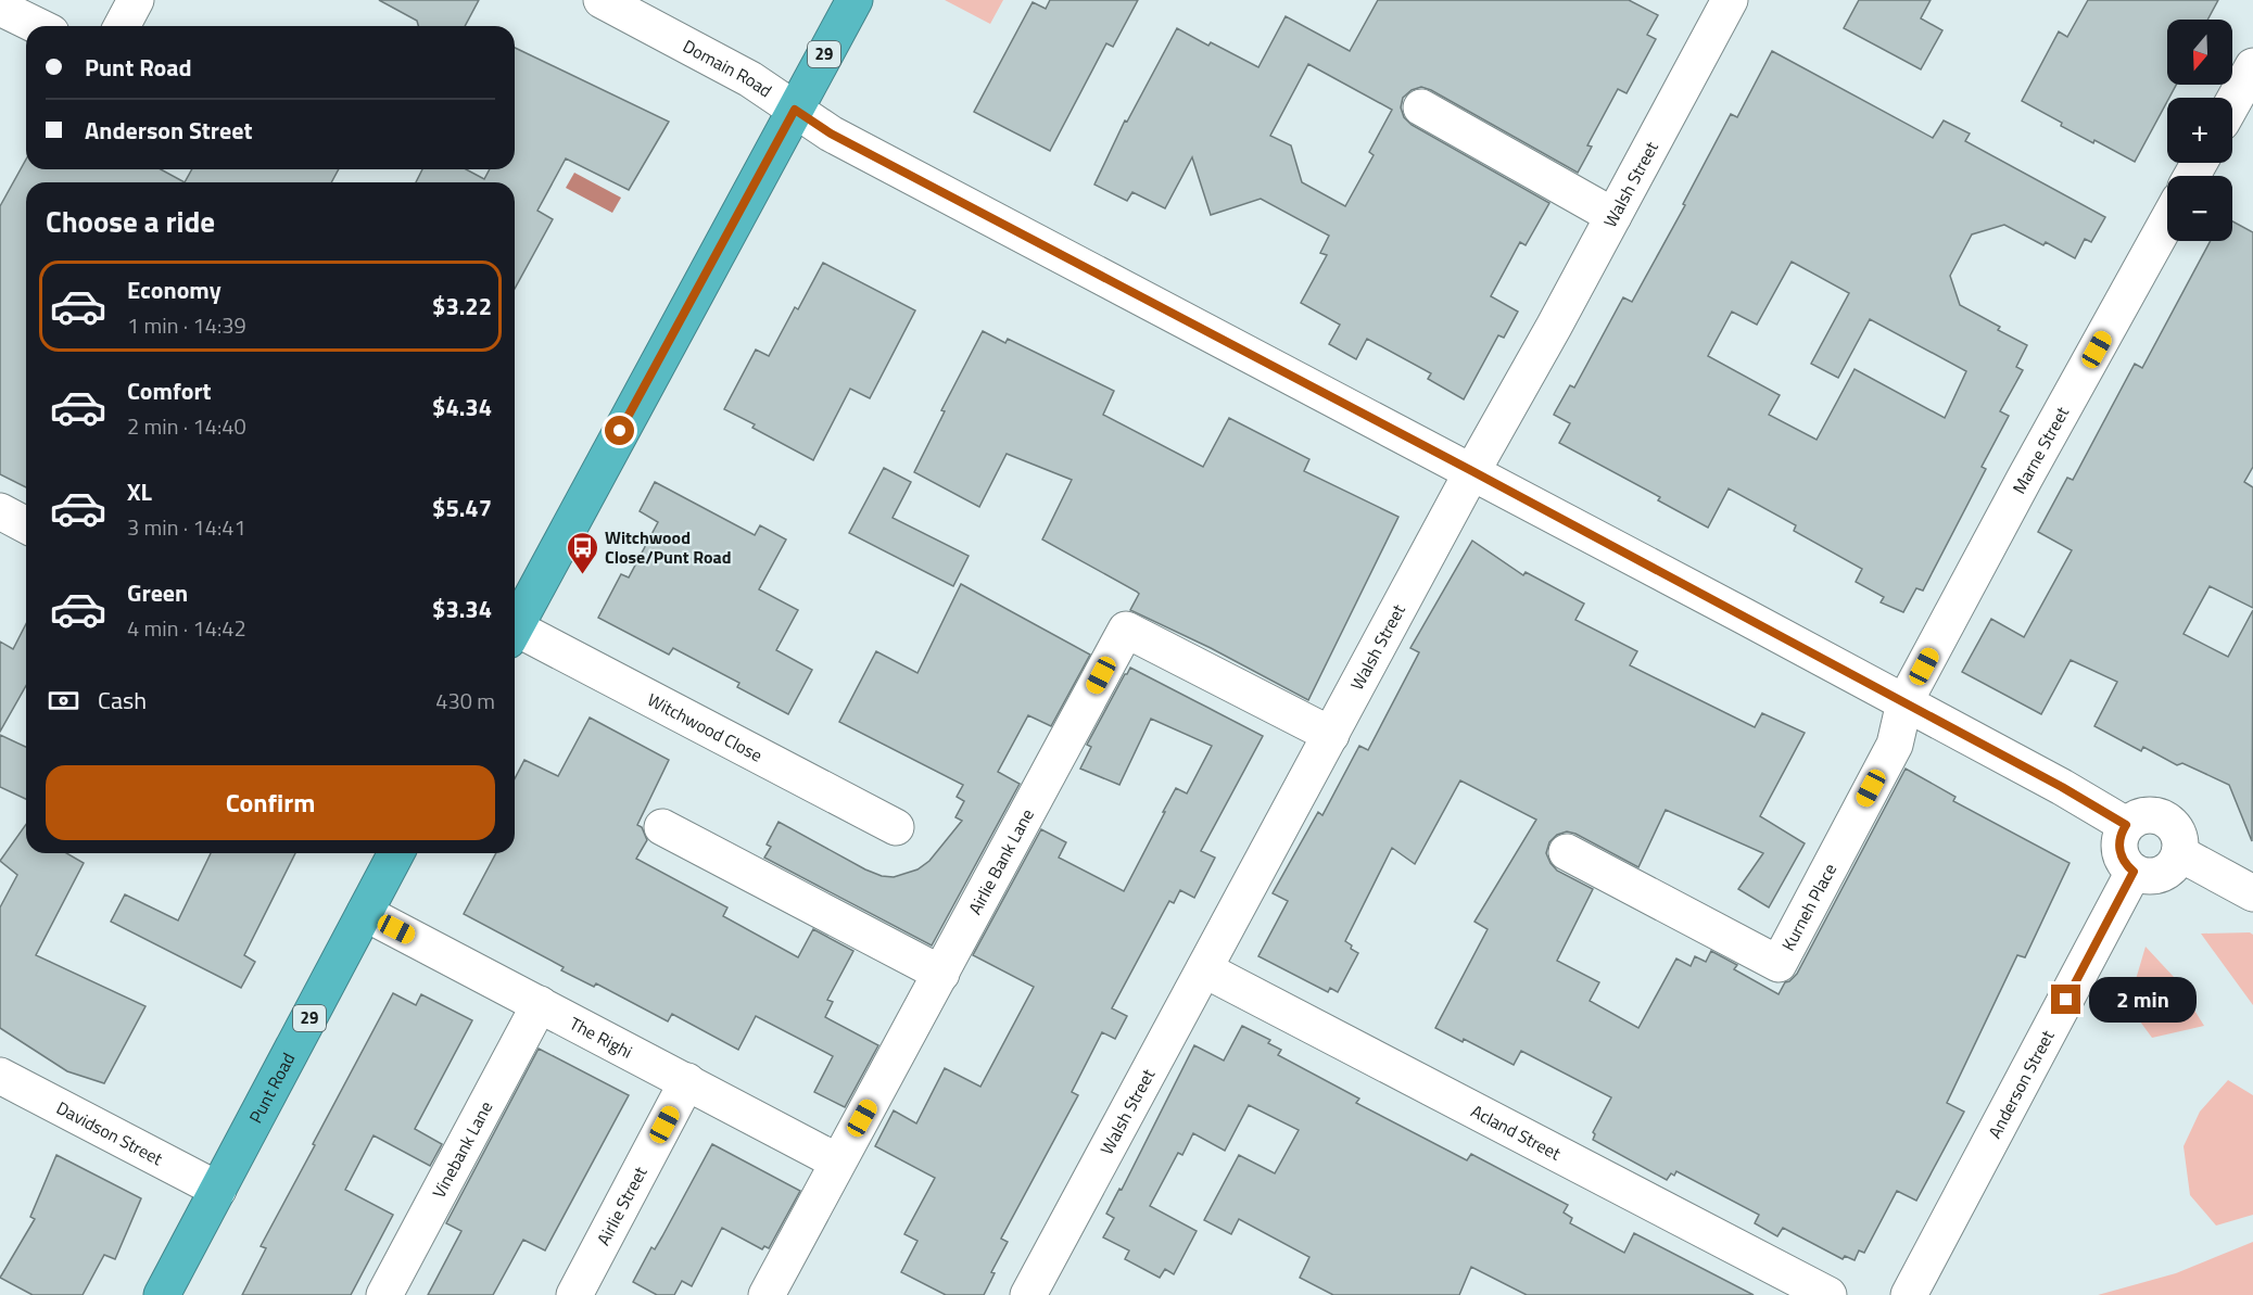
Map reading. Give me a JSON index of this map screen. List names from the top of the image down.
{
  "streets": {
    "highway": ["29", "Punt Road"],
    "street": [
      "Domain Road",
      "Walsh Street",
      "Marne Street",
      "Witchwood Close",
      "Airlie Bank Lane",
      "Kurneh Place",
      "The Righi",
      "Anderson Street",
      "Davidson Street",
      "Acland Street",
      "Vinebank Lane",
      "Airlie Street"
    ]
  },
  "crossings": [
    ["29", "Domain Road"],
    ["Domain Road", "Walsh Street"],
    ["Domain Road", "Marne Street"],
    ["Domain Road", "Kurneh Place"],
    ["Domain Road", "Anderson Street"],
    ["Walsh Street", "Airlie Bank Lane"],
    ["Walsh Street", "Acland Street"],
    ["Marne Street", "Kurneh Place"],
    ["Airlie Bank Lane", "The Righi"],
    ["The Righi", "Punt Road"],
    ["The Righi", "Vinebank Lane"],
    ["The Righi", "Airlie Street"],
    ["Punt Road", "Davidson Street"]
  ],
  "places": {
    "bus stop": ["Witchwood Close/Punt Road"]
  },
  "north": "bottom",
  "page": {
    "map_buttons": ["+", "−"],
    "banner": ["Punt Road", "Anderson Street"],
    "heading": "Choose a ride",
    "list": [
      {
        "name": "Economy",
        "note": "1 min · 14:39",
        "value": "$3.22"
      },
      {
        "name": "Comfort",
        "note": "2 min · 14:40",
        "value": "$4.34"
      },
      {
        "name": "XL",
        "note": "3 min · 14:41",
        "value": "$5.47"
      },
      {
        "name": "Green",
        "note": "4 min · 14:42",
        "value": "$3.34"
      }
    ],
    "pay": ["Cash", "430 m"],
    "buttons": "Confirm",
    "bubble": "2 min"
  }
}
